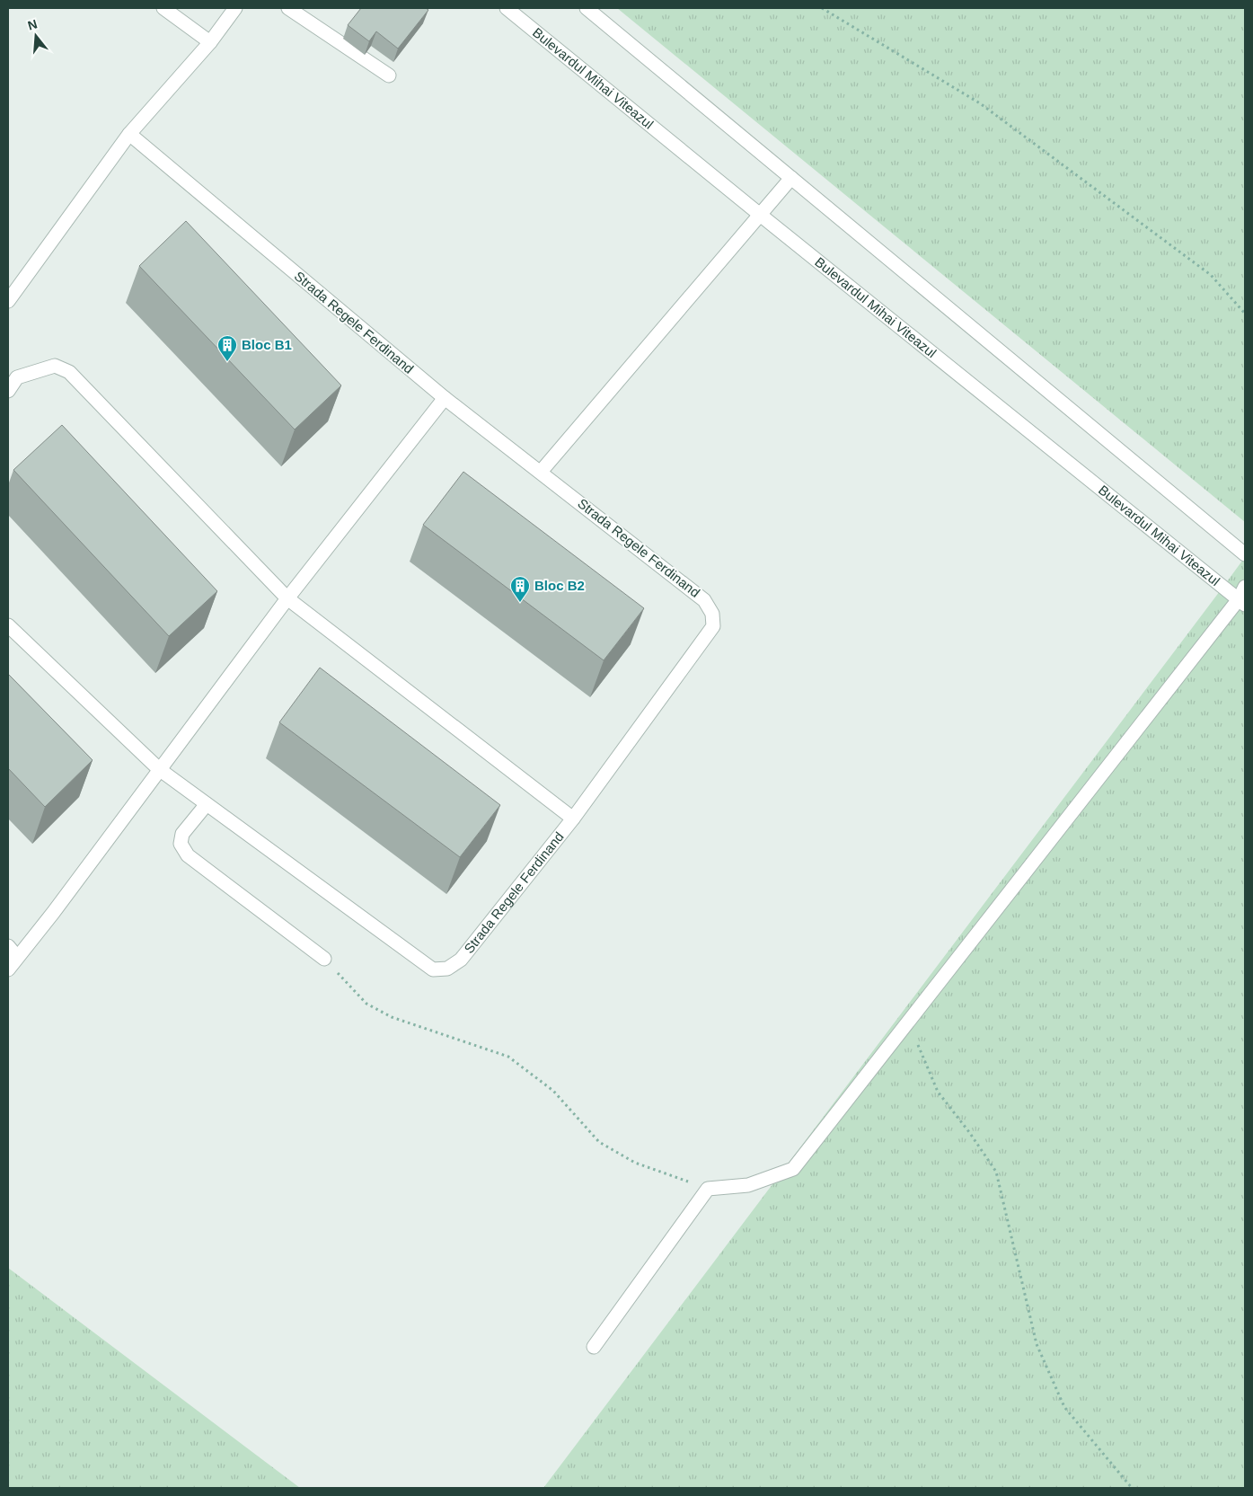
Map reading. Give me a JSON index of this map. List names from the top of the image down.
{
  "streets": {
    "street": ["Bulevardul Mihai Viteazul", "Strada Regele Ferdinand"]
  },
  "places": {
    "building": ["Bloc B1", "Bloc B2"]
  },
  "north": "top"
}
